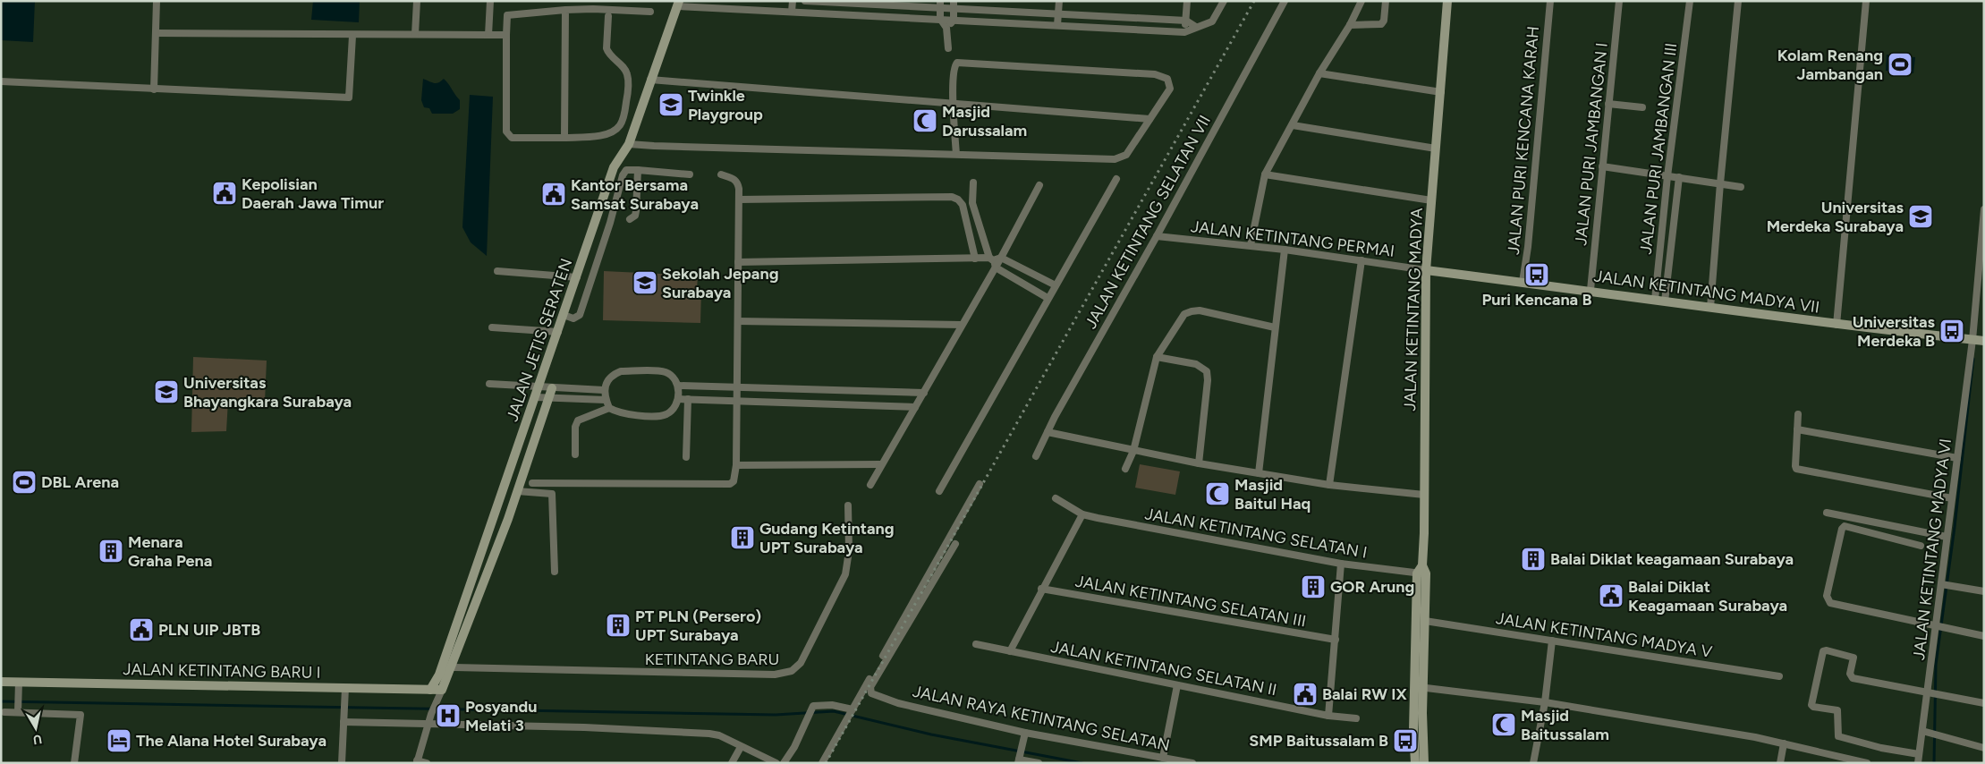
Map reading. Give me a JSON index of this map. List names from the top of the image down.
{
  "streets": {
    "street": [
      "JALAN PURI KENCANA KARAH",
      "JALAN PURI JAMBANGAN I",
      "JALAN PURI JAMBANGAN III",
      "JALAN KETINTANG SELATAN VII",
      "JALAN KETINTANG PERMAI",
      "JALAN KETINTANG MADYA VII",
      "JALAN KETINTANG MADYA",
      "JALAN JETIS SERATEN",
      "JALAN KETINTANG SELATAN I",
      "JALAN KETINTANG MADYA VI",
      "JALAN KETINTANG SELATAN III",
      "JALAN KETINTANG MADYA V",
      "KETINTANG BARU",
      "JALAN KETINTANG SELATAN II",
      "JALAN KETINTANG BARU I",
      "JALAN RAYA KETINTANG SELATAN"
    ]
  },
  "crossings": [
    ["JALAN PURI KENCANA KARAH", "JALAN KETINTANG MADYA VII"],
    ["JALAN PURI JAMBANGAN I", "JALAN KETINTANG MADYA VII"],
    ["JALAN PURI JAMBANGAN III", "JALAN KETINTANG MADYA VII"],
    ["JALAN KETINTANG SELATAN VII", "JALAN KETINTANG PERMAI"],
    ["JALAN KETINTANG PERMAI", "JALAN KETINTANG MADYA VII"],
    ["JALAN KETINTANG PERMAI", "JALAN KETINTANG MADYA"],
    ["JALAN KETINTANG MADYA VII", "JALAN KETINTANG MADYA"],
    ["JALAN KETINTANG MADYA VII", "JALAN KETINTANG MADYA VI"],
    ["JALAN KETINTANG MADYA", "JALAN KETINTANG SELATAN I"],
    ["JALAN KETINTANG MADYA", "JALAN KETINTANG MADYA V"],
    ["JALAN JETIS SERATEN", "KETINTANG BARU"],
    ["JALAN JETIS SERATEN", "JALAN KETINTANG BARU I"]
  ],
  "places": {
    "sports": ["Kolam Renang Jambangan", "DBL Arena"],
    "school or university": [
      "Twinkle Playgroup",
      "Universitas Merdeka Surabaya",
      "Sekolah Jepang Surabaya",
      "Universitas Bhayangkara Surabaya"
    ],
    "mosque": ["Masjid Darussalam", "Masjid Baitul Haq", "Masjid Baitussalam"],
    "public building": [
      "Kepolisian Daerah Jawa Timur",
      "Kantor Bersama Samsat Surabaya",
      "Balai Diklat Keagamaan Surabaya",
      "PLN UIP JBTB",
      "Balai RW IX"
    ],
    "bus stop": ["Puri Kencana B", "Universitas Merdeka B", "SMP Baitussalam B"],
    "building": [
      "Gudang Ketintang UPT Surabaya",
      "Menara Graha Pena",
      "Balai Diklat keagamaan Surabaya",
      "GOR Arung",
      "PT PLN (Persero) UPT Surabaya"
    ],
    "hospital": ["Posyandu Melati 3"],
    "hotel": ["The Alana Hotel Surabaya"]
  },
  "north": "bottom"
}
